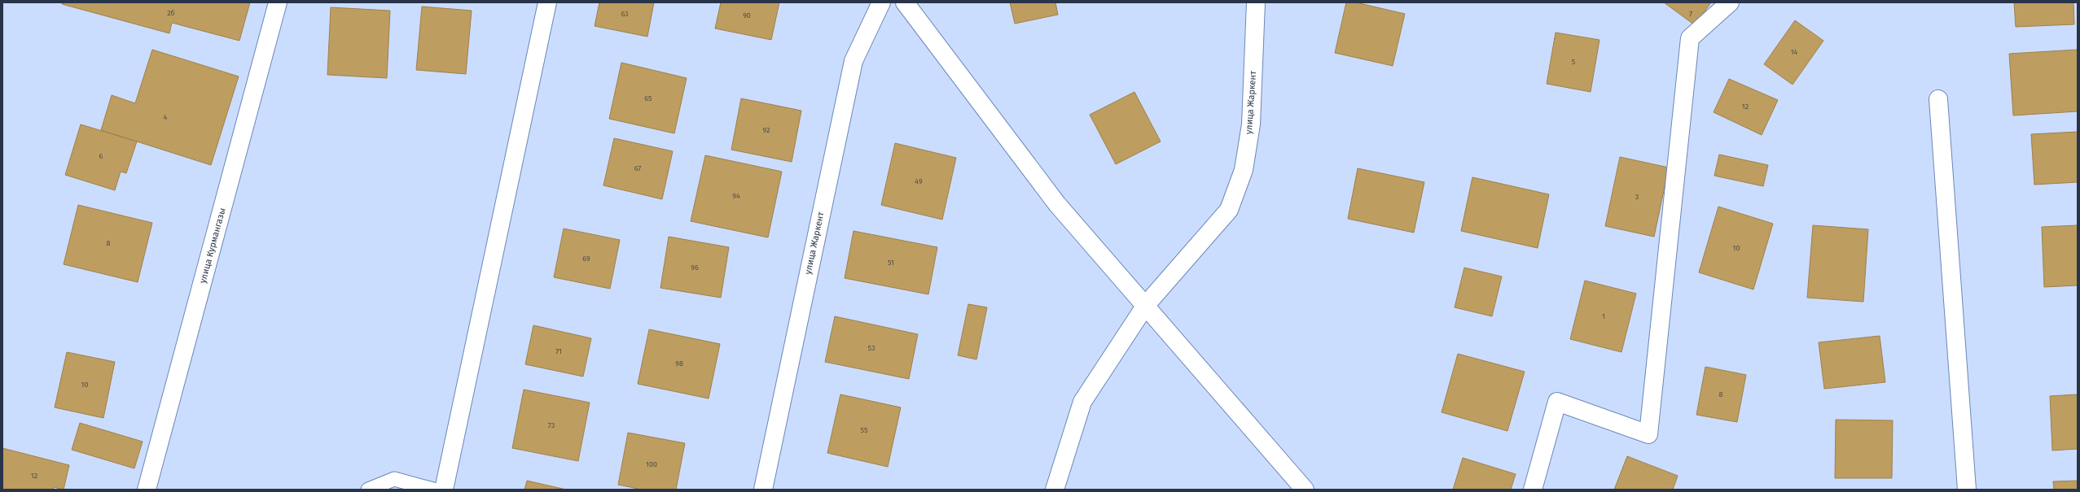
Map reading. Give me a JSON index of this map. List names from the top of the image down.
{
  "streets": {
    "street": ["улица Жаркент", "улица Курмангазы"]
  },
  "house_numbers": [
    "2б",
    "63",
    "7",
    "90",
    "14",
    "5",
    "65",
    "12",
    "4",
    "92",
    "6",
    "67",
    "49",
    "94",
    "3",
    "8",
    "10",
    "69",
    "51",
    "96",
    "1",
    "53",
    "71",
    "98",
    "10",
    "8",
    "73",
    "55",
    "100",
    "12"
  ]
}
